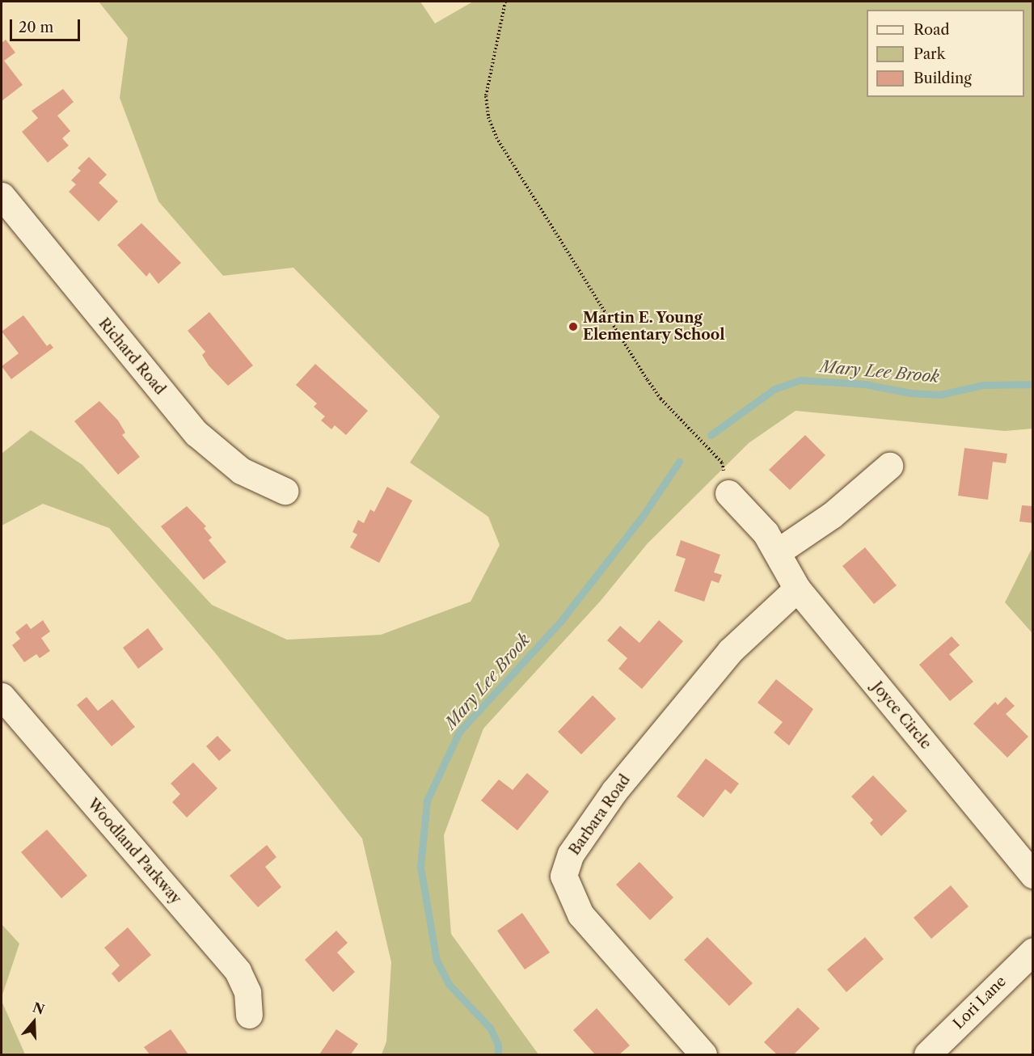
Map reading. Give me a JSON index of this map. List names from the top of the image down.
{
  "streets": {
    "street": [
      "Richard Road",
      "Joyce Circle",
      "Barbara Road",
      "Woodland Parkway",
      "Lori Lane"
    ]
  },
  "crossings": [
    ["Joyce Circle", "Barbara Road"]
  ],
  "water": ["Mary Lee Brook"],
  "places": ["Martin E. Young Elementary School"],
  "legend": ["Road", "Park", "Building"],
  "scale_bar": "20 m",
  "north": "top"
}
